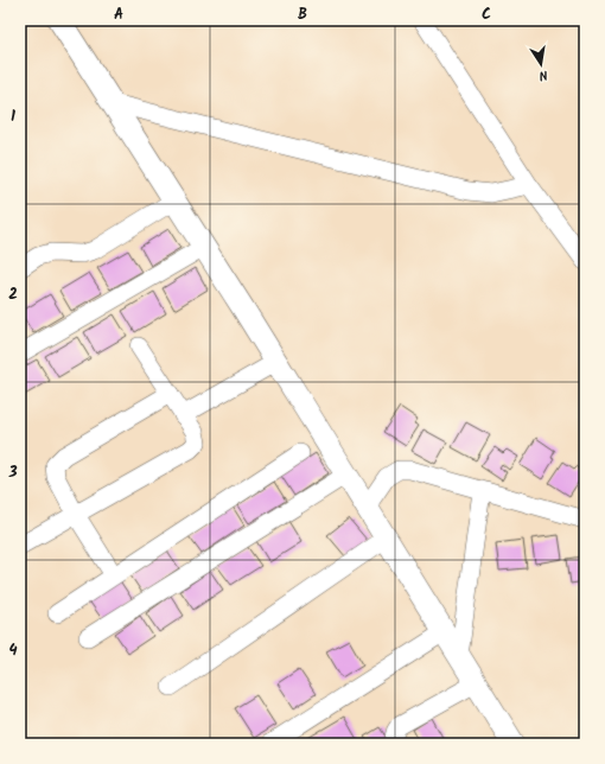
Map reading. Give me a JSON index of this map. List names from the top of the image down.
{
  "north": "bottom",
  "grid": {
    "columns": ["A", "B", "C"],
    "rows": [
      "1",
      "2",
      "3",
      "4"
    ]
  }
}
